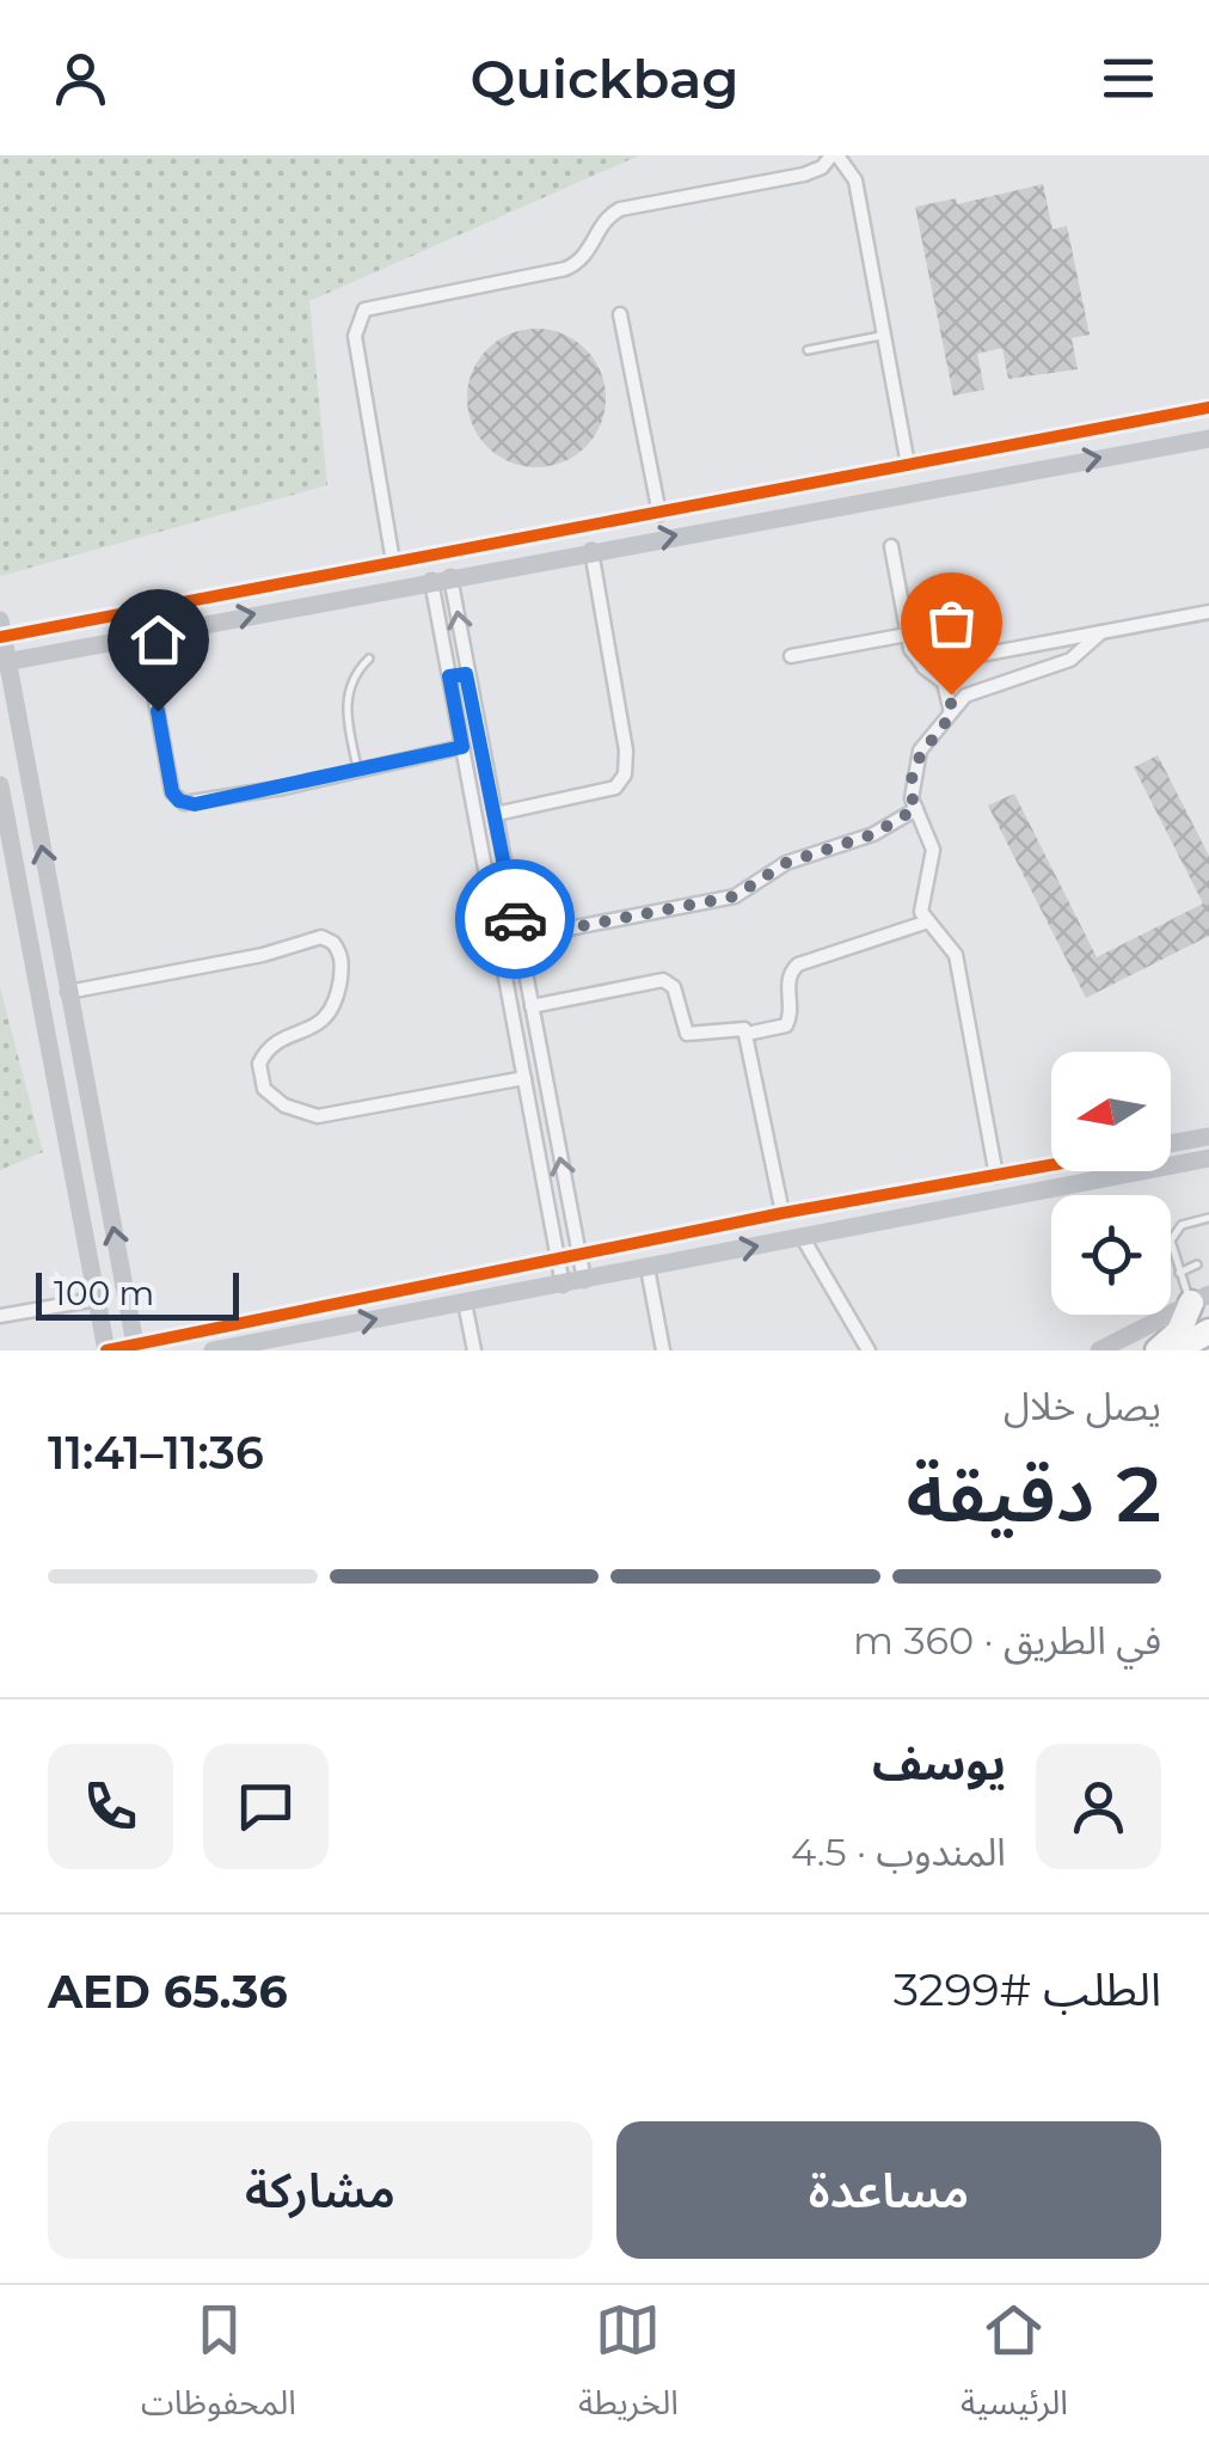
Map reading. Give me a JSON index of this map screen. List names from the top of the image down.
{
  "scale_bar": "100 m",
  "north": "left",
  "page": {
    "header": "Quickbag",
    "scale": "100 m",
    "heading": ["2 دقيقة", "يصل خلال", "11:36–11:41"],
    "panel": [
      "يوسف",
      "المندوب · 4.5",
      "الطلب #3299",
      "AED 65.36"
    ],
    "bar": "في الطريق · 360 m",
    "buttons": ["مساعدة", "مشاركة"],
    "tabs": ["الرئيسية", "الخريطة", "المحفوظات"]
  }
}
